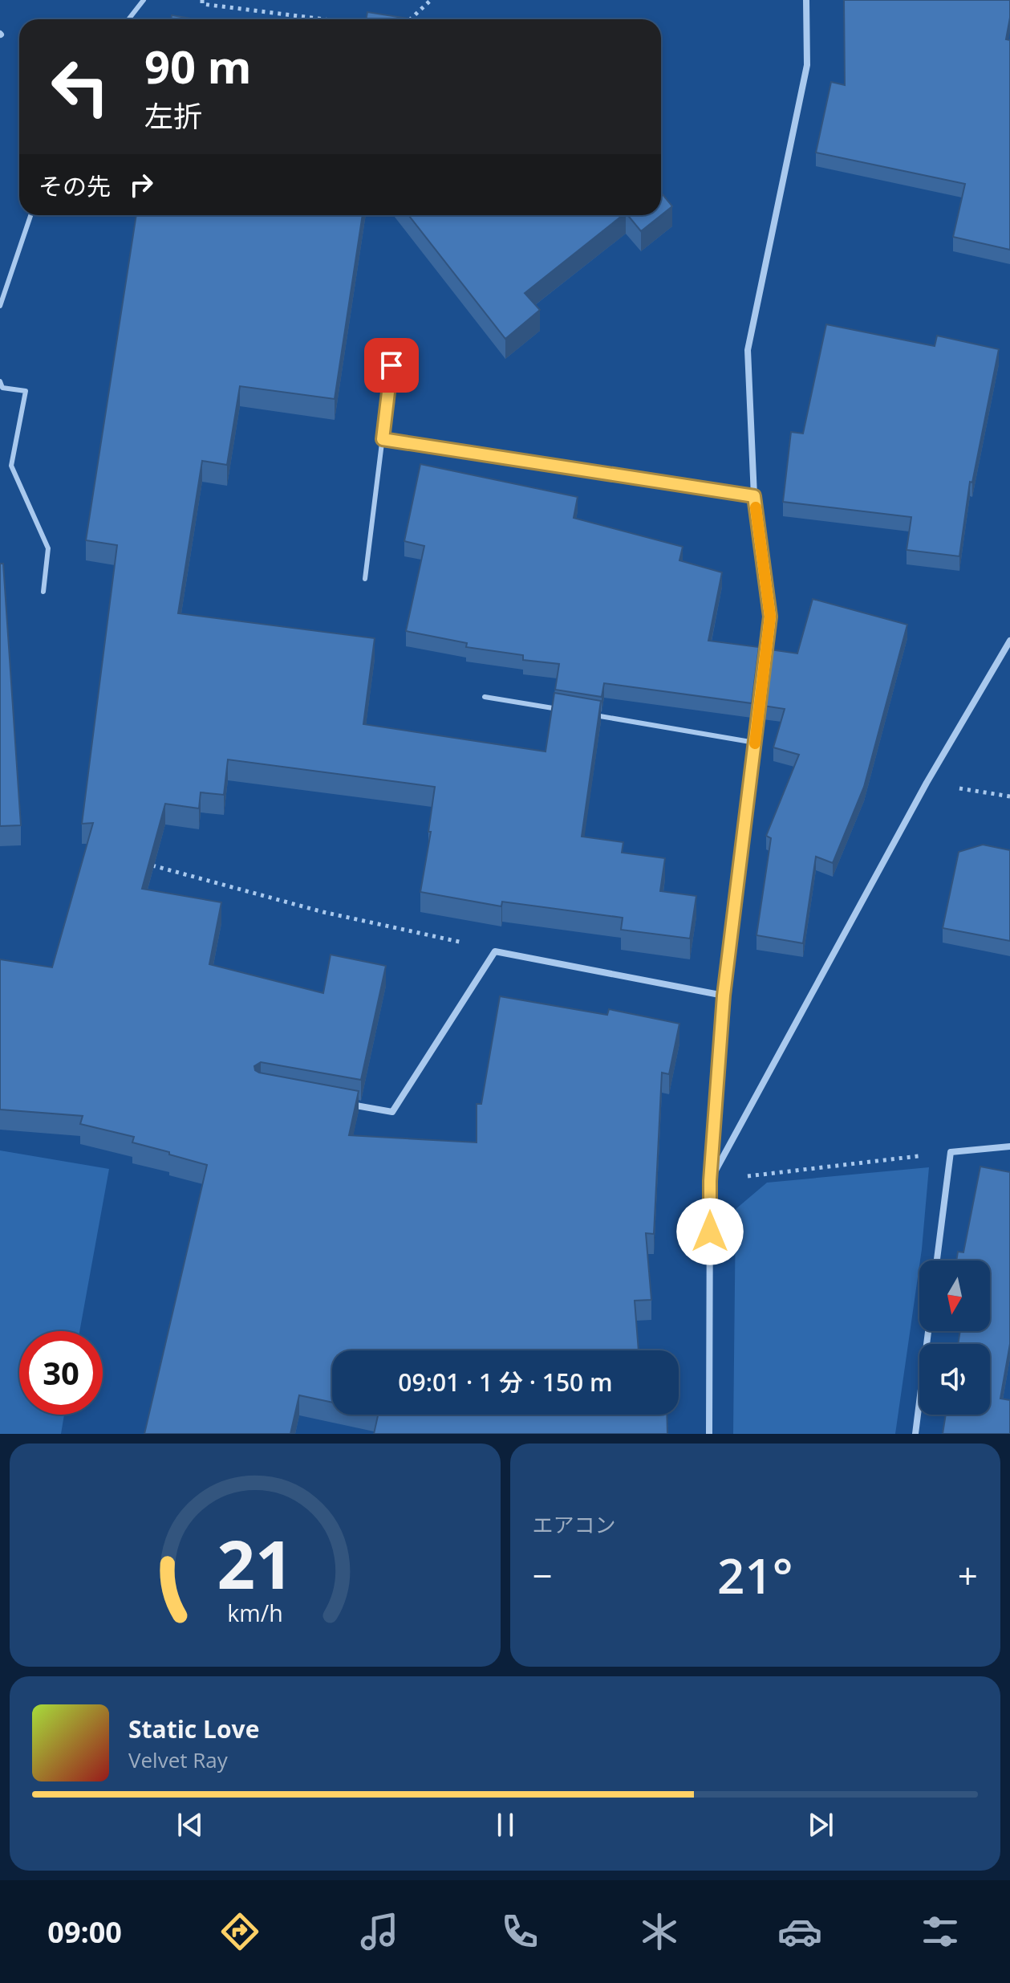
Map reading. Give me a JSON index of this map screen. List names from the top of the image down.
{
  "north": "bottom",
  "page": {
    "turn": ["90 m", "左折"],
    "then": "その先",
    "limit": "30",
    "trip": "09:01 · 1 分 · 150 m",
    "tile": "エアコン",
    "heat": ["−", "21°", "+"],
    "song": ["Static Love", "Velvet Ray"],
    "tabs": "09:00",
    "gauge": ["21", "km/h"]
  }
}
